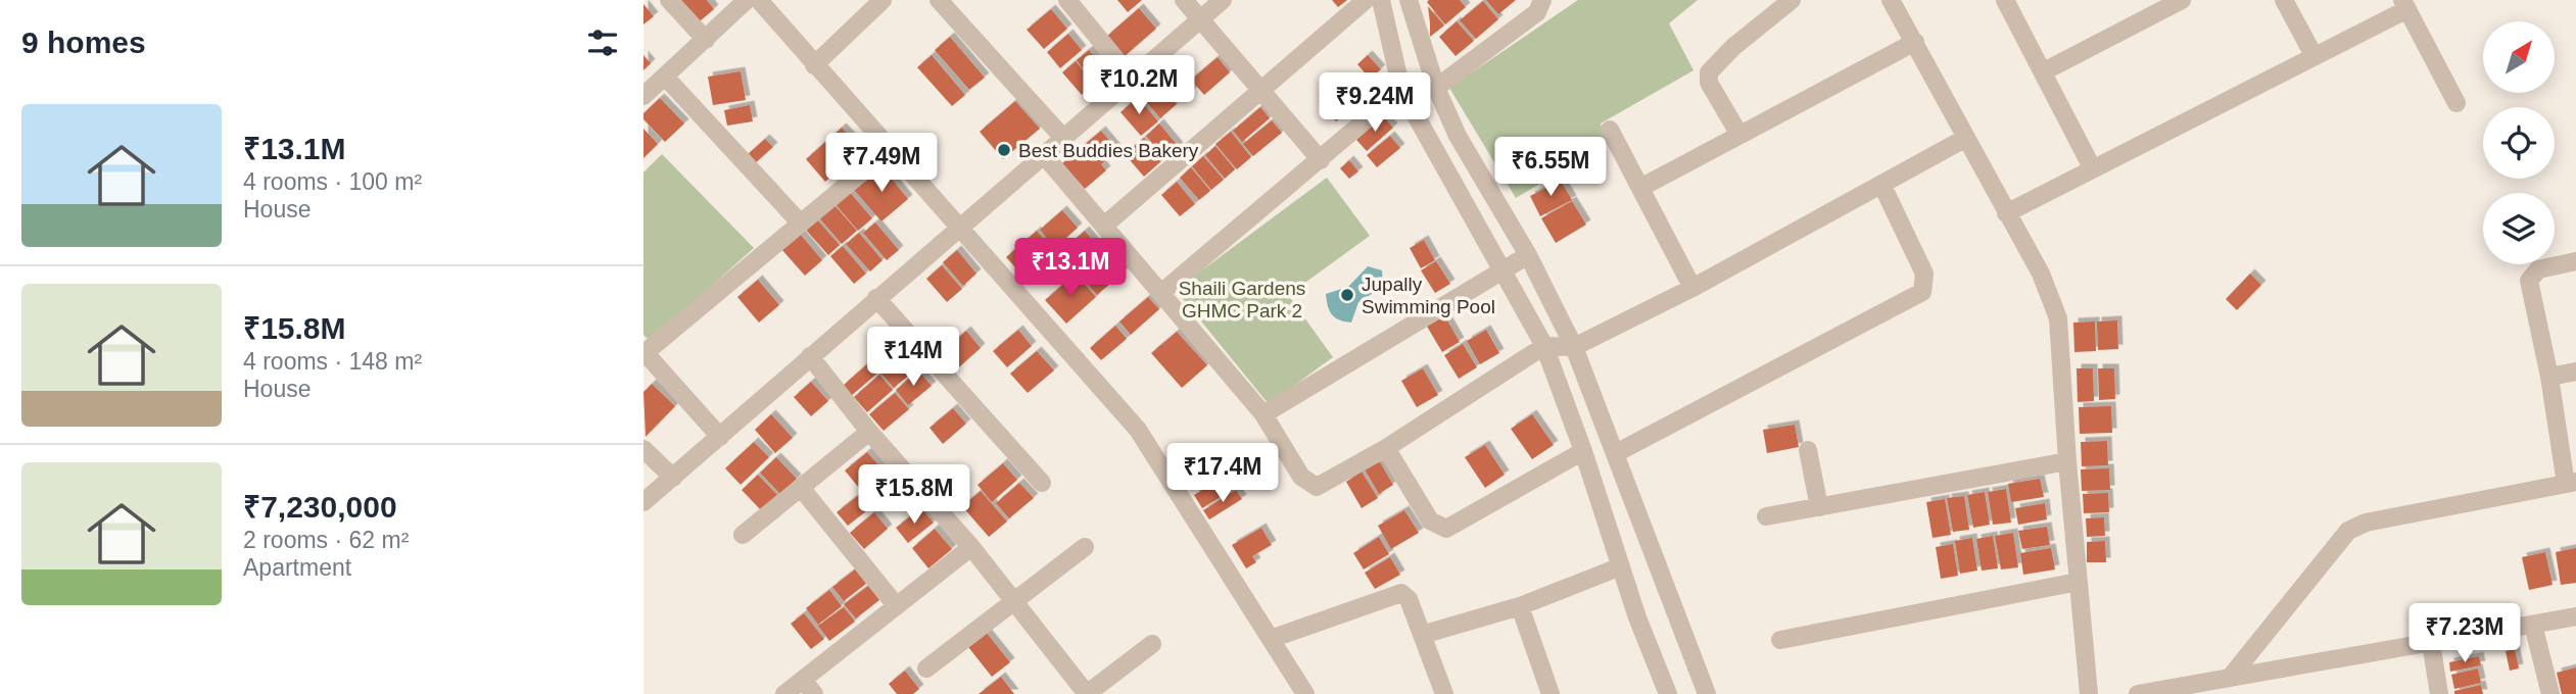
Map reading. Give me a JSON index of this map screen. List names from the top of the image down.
{
  "parks": ["Shaili Gardens GHMC Park 2"],
  "places": ["Best Buddies Bakery", "Jupally Swimming Pool"],
  "north": "top right",
  "page": {
    "heading": "9 homes",
    "price": [
      "₹10.2M",
      "₹9.24M",
      "₹7.49M",
      "₹6.55M",
      "₹13.1M",
      "₹14M",
      "₹17.4M",
      "₹15.8M",
      "₹7.23M"
    ],
    "list": [
      {
        "name": "₹13.1M",
        "note": "4 rooms · 100 m² · House"
      },
      {
        "name": "₹15.8M",
        "note": "4 rooms · 148 m² · House"
      },
      {
        "name": "₹7,230,000",
        "note": "2 rooms · 62 m² · Apartment"
      }
    ]
  }
}
